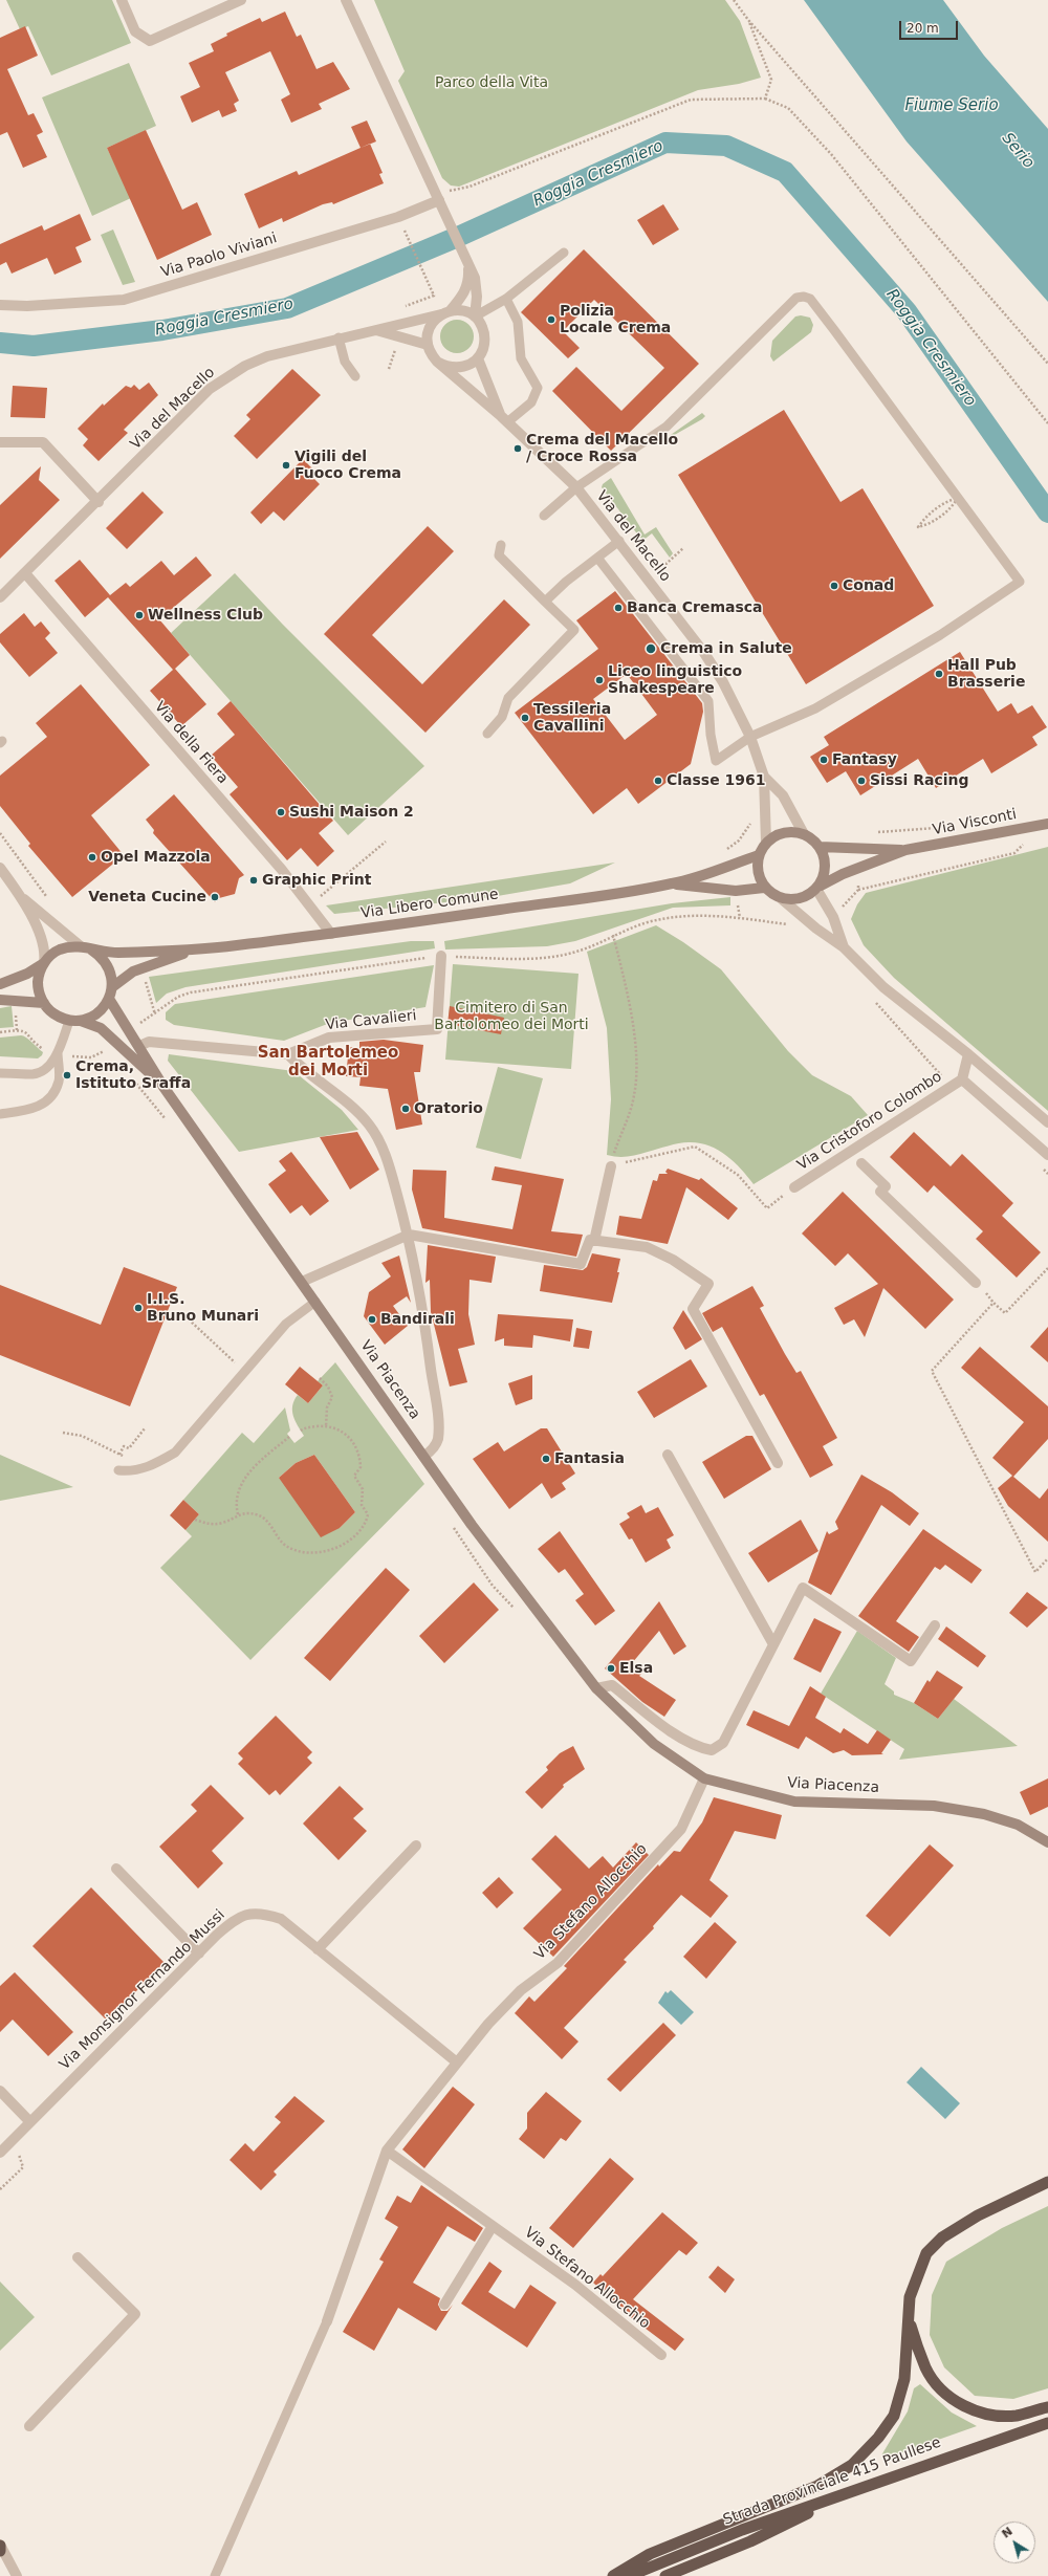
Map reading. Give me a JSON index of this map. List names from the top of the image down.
{
  "streets": {
    "highway": ["Strada Provinciale 415 Paullese"],
    "main road": ["Via Visconti", "Via Libero Comune", "Via Piacenza"],
    "street": [
      "Via Paolo Viviani",
      "Via del Macello",
      "Via della Fiera",
      "Via Cavalieri",
      "Via Cristoforo Colombo",
      "Via Stefano Allocchio",
      "Via Monsignor Fernando Mussi"
    ]
  },
  "crossings": [
    ["Via del Macello", "Via della Fiera"],
    ["Via del Macello", "Via Visconti"],
    ["Via del Macello", "Via Libero Comune"],
    ["Via della Fiera", "Via Libero Comune"],
    ["Via Visconti", "Via Libero Comune"],
    ["Via Libero Comune", "Via Piacenza"],
    ["Via Cavalieri", "Via Piacenza"],
    ["Via Piacenza", "Via Stefano Allocchio"],
    ["Via Stefano Allocchio", "Via Monsignor Fernando Mussi"]
  ],
  "districts": ["San Bartolemeo dei Morti"],
  "water": ["Fiume Serio", "Serio", "Roggia Cresmiero"],
  "parks": ["Parco della Vita", "Cimitero di San Bartolomeo dei Morti"],
  "places": [
    "Polizia Locale Crema",
    "Crema del Macello / Croce Rossa",
    "Vigili del Fuoco Crema",
    "Conad",
    "Banca Cremasca",
    "Wellness Club",
    "Crema in Salute",
    "Hall Pub Brasserie",
    "Liceo linguistico Shakespeare",
    "Tessileria Cavallini",
    "Fantasy",
    "Classe 1961",
    "Sissi Racing",
    "Sushi Maison 2",
    "Opel Mazzola",
    "Graphic Print",
    "Veneta Cucine",
    "Crema, Istituto Sraffa",
    "Oratorio",
    "I.I.S. Bruno Munari",
    "Bandirali",
    "Fantasia",
    "Elsa"
  ],
  "scale_bar": "20 m",
  "north": "top left"
}
